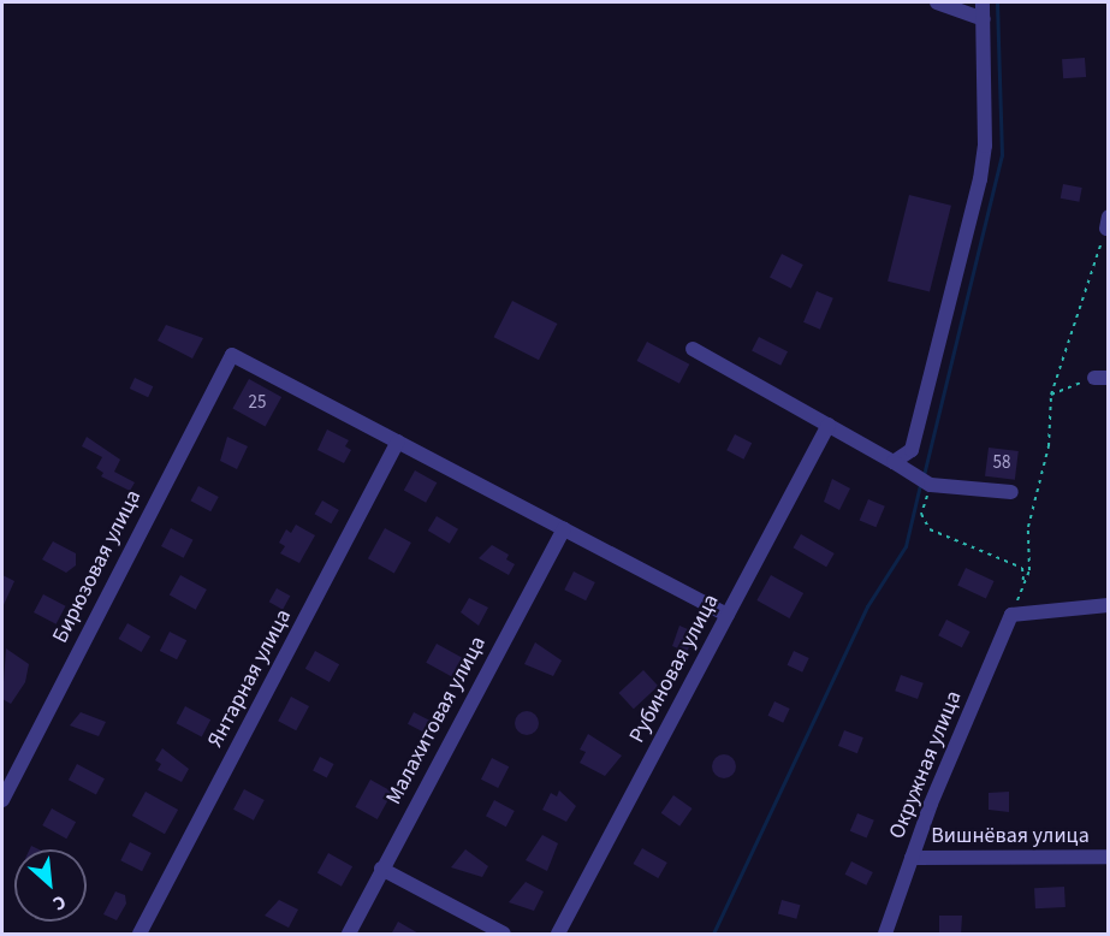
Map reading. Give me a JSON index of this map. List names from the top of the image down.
{
  "streets": {
    "street": [
      "Бирюзовая улица",
      "Рубиновая улица",
      "Янтарная улица",
      "Малахитовая улица",
      "Окружная улица",
      "Вишнёвая улица"
    ]
  },
  "crossings": [
    ["Бирюзовая улица", "Янтарная улица"],
    ["Окружная улица", "Вишнёвая улица"]
  ],
  "house_numbers": ["25", "58"],
  "north": "bottom right"
}
